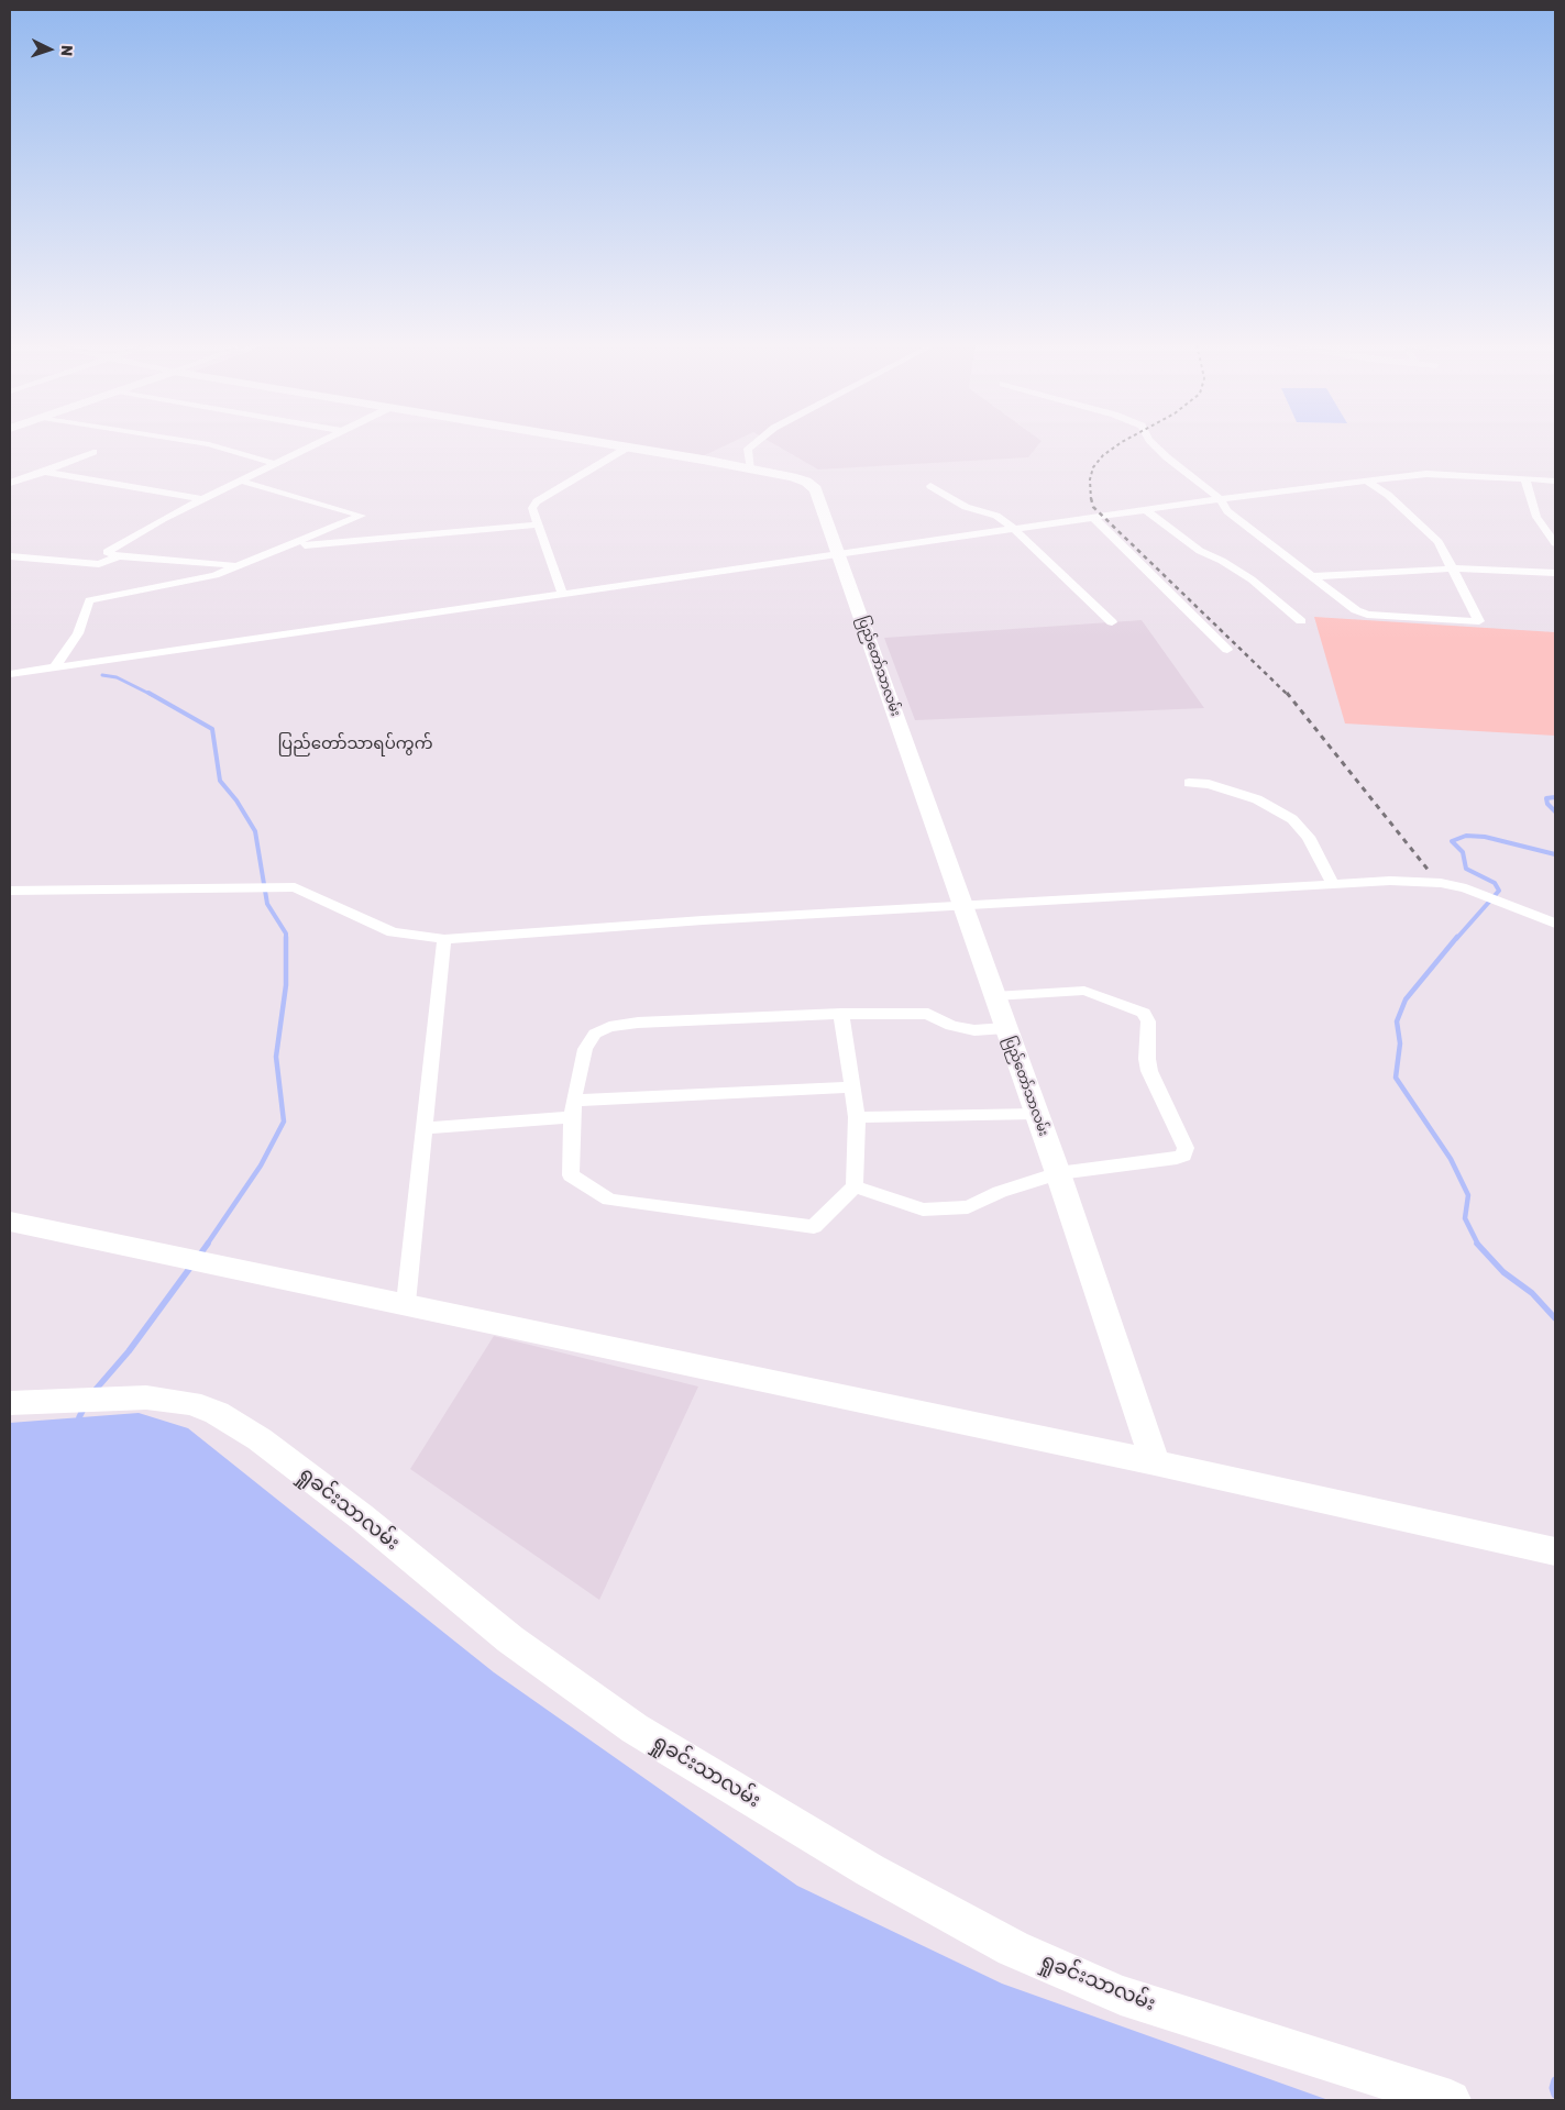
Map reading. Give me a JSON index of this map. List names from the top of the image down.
{
  "streets": {
    "street": ["ပြည်တော်သာလမ်း", "ရှုခင်းသာလမ်း"]
  },
  "districts": ["ပြည်တော်သာရပ်ကွက်"],
  "north": "right"
}
